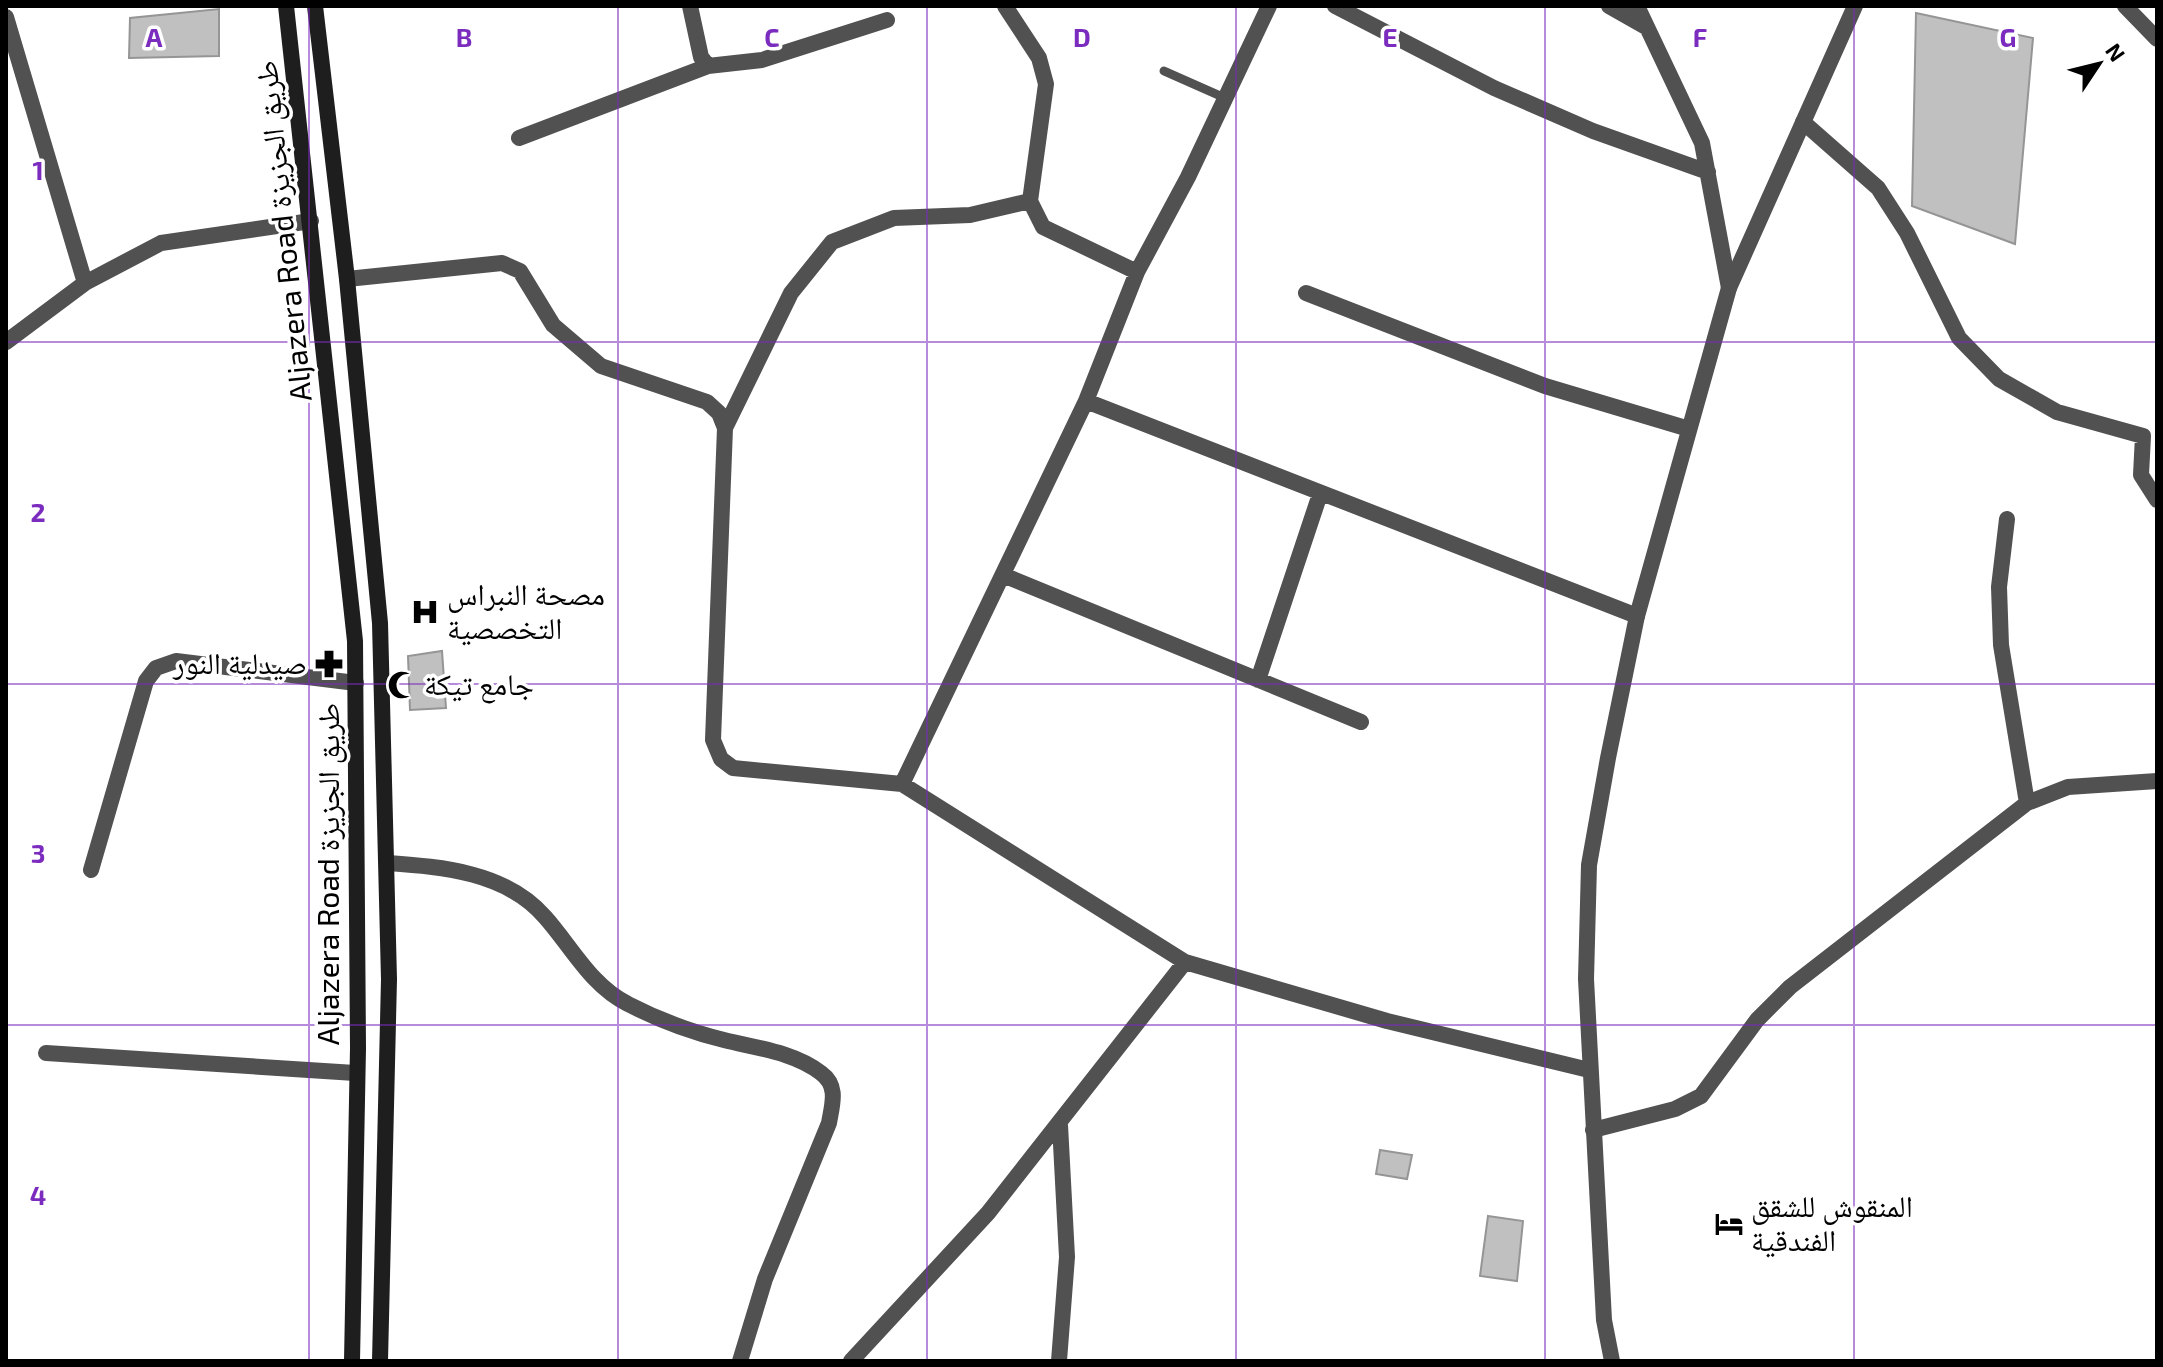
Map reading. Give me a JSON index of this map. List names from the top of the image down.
{
  "streets": {
    "main road": ["Aljazera Road طريق الجزيزة"]
  },
  "places": {
    "hospital": ["مصحة النبراس التخصصية"],
    "pharmacy": ["صيدلية النور"],
    "mosque": ["جامع تيكة"],
    "hotel": ["المنقوش للشقق الفندقية"]
  },
  "north": "top right",
  "grid": {
    "columns": [
      "A",
      "B",
      "C",
      "D",
      "E",
      "F",
      "G"
    ],
    "rows": [
      "1",
      "2",
      "3",
      "4"
    ]
  }
}
